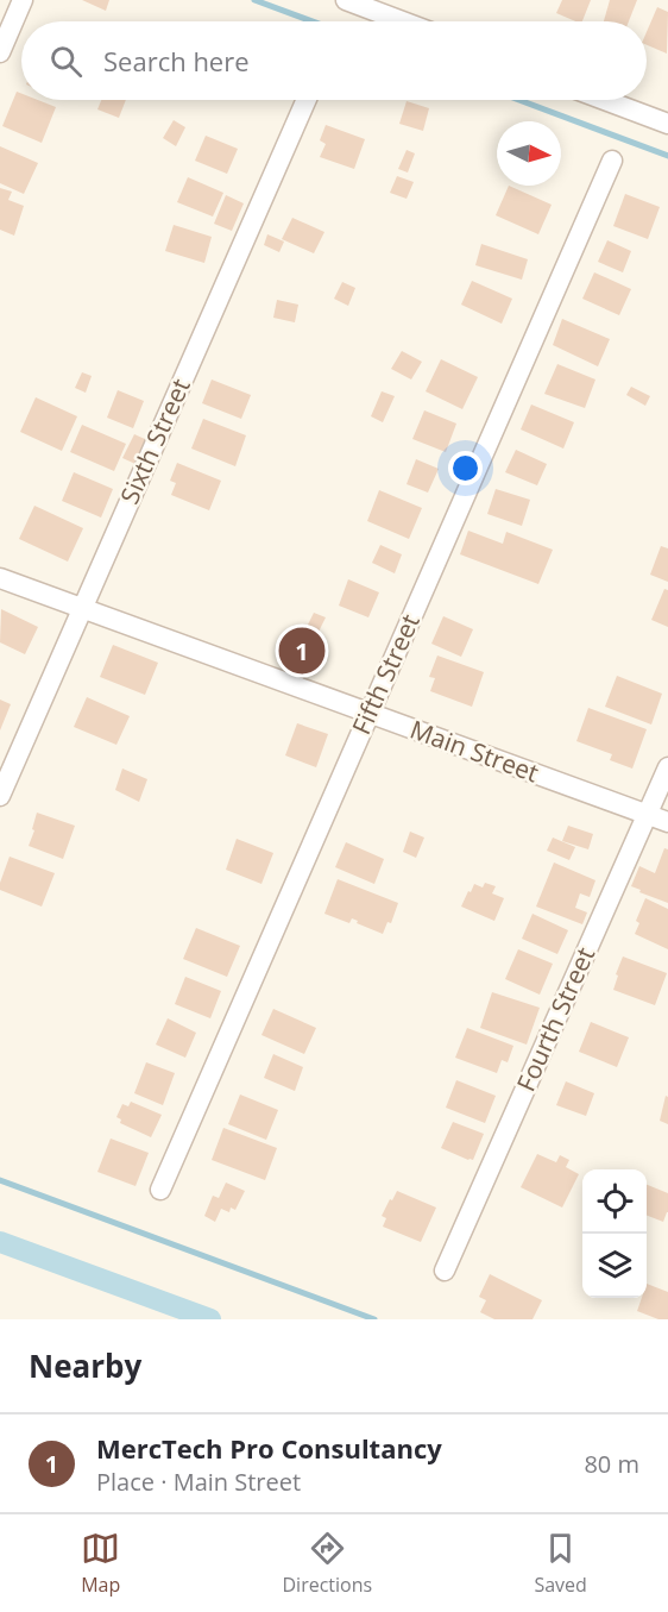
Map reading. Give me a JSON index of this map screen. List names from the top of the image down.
{
  "streets": {
    "street": [
      "Sixth Street",
      "Fifth Street",
      "Main Street",
      "Fourth Street"
    ]
  },
  "crossings": [
    ["Sixth Street", "Main Street"],
    ["Fifth Street", "Main Street"],
    ["Main Street", "Fourth Street"]
  ],
  "north": "right",
  "page": {
    "search": "Search here",
    "pins": "1",
    "heading": "Nearby",
    "list": [
      {
        "mark": "1",
        "name": "MercTech Pro Consultancy",
        "note": "Place · Main Street",
        "value": "80 m"
      }
    ],
    "nav": ["Map", "Directions", "Saved"]
  }
}
